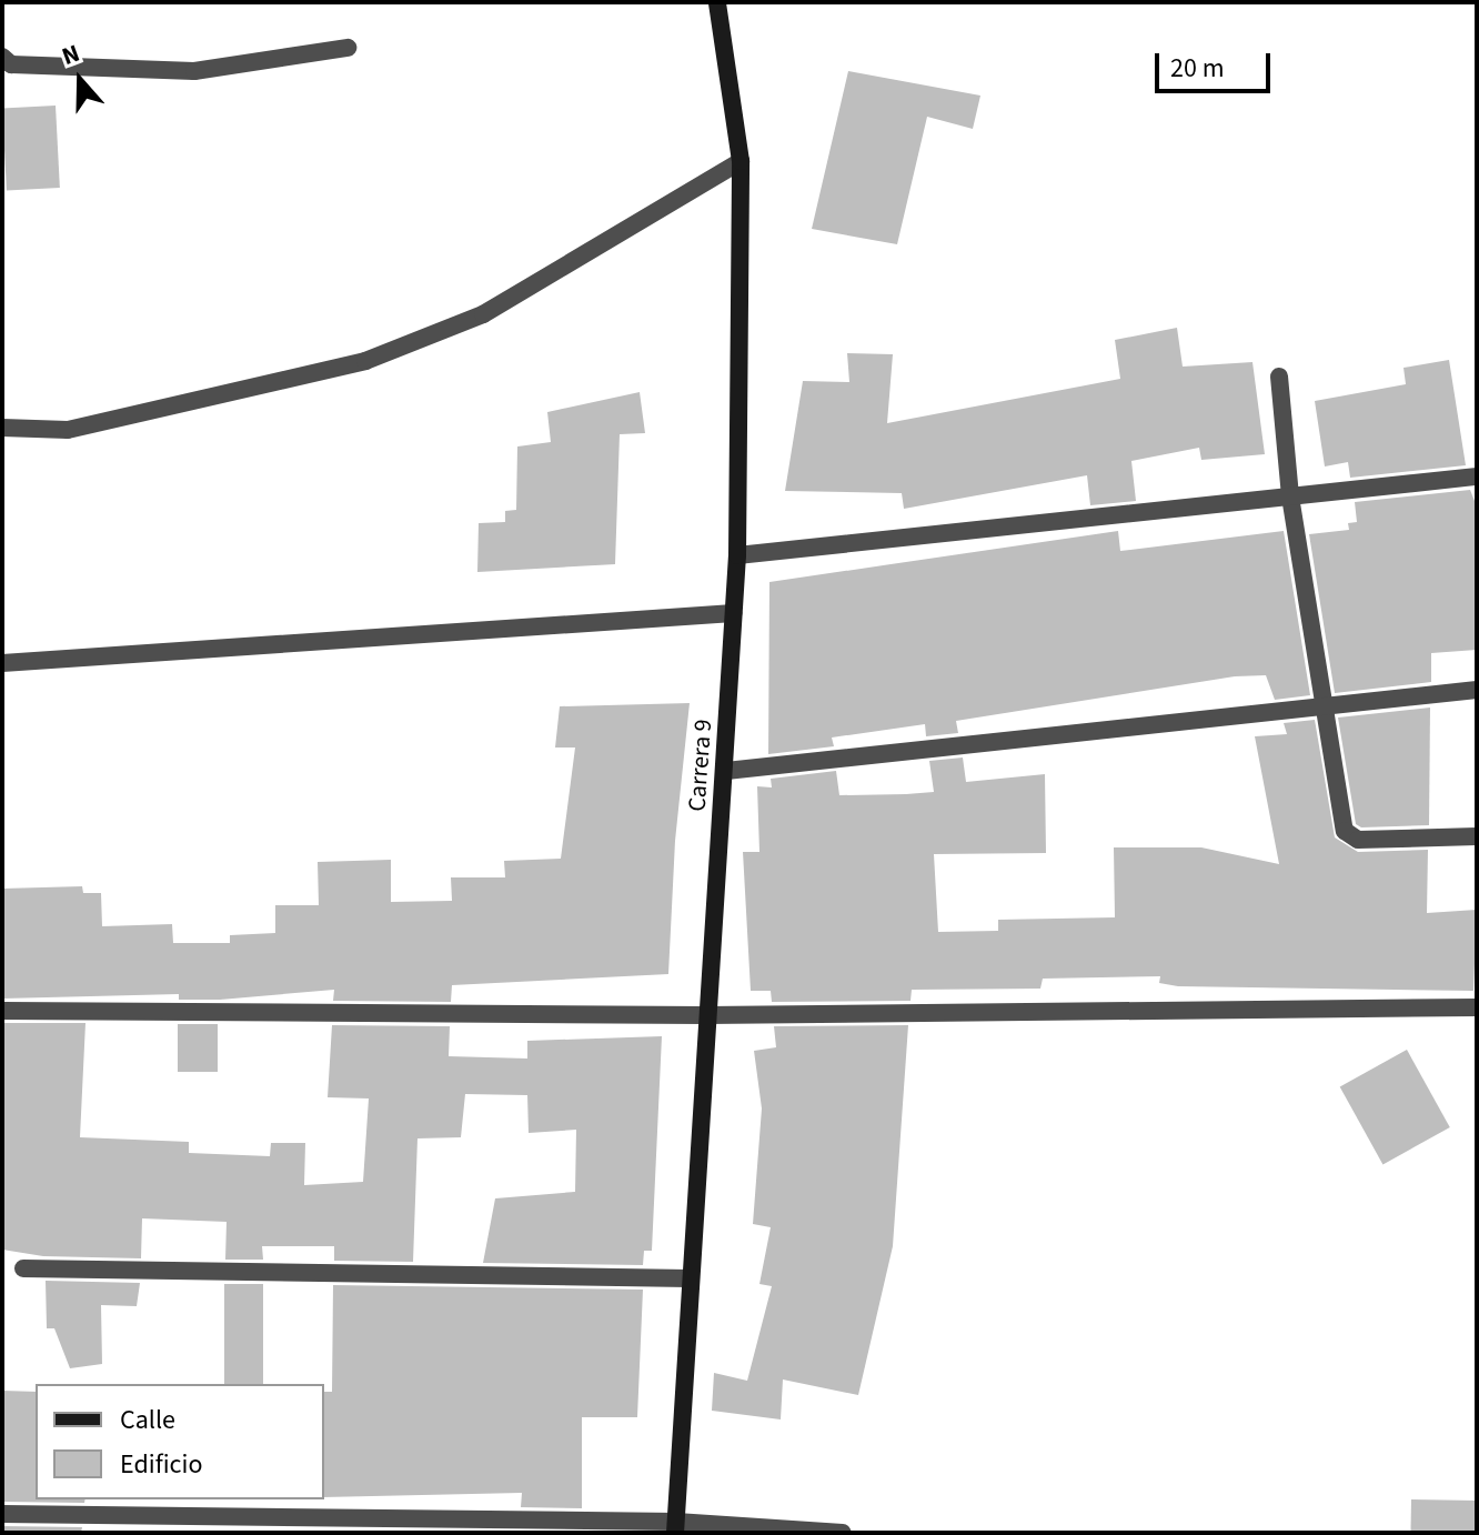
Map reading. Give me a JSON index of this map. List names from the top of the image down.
{
  "streets": {
    "main road": ["Carrera 9"]
  },
  "legend": ["Calle", "Edificio"],
  "scale_bar": "20 m",
  "north": "top"
}
